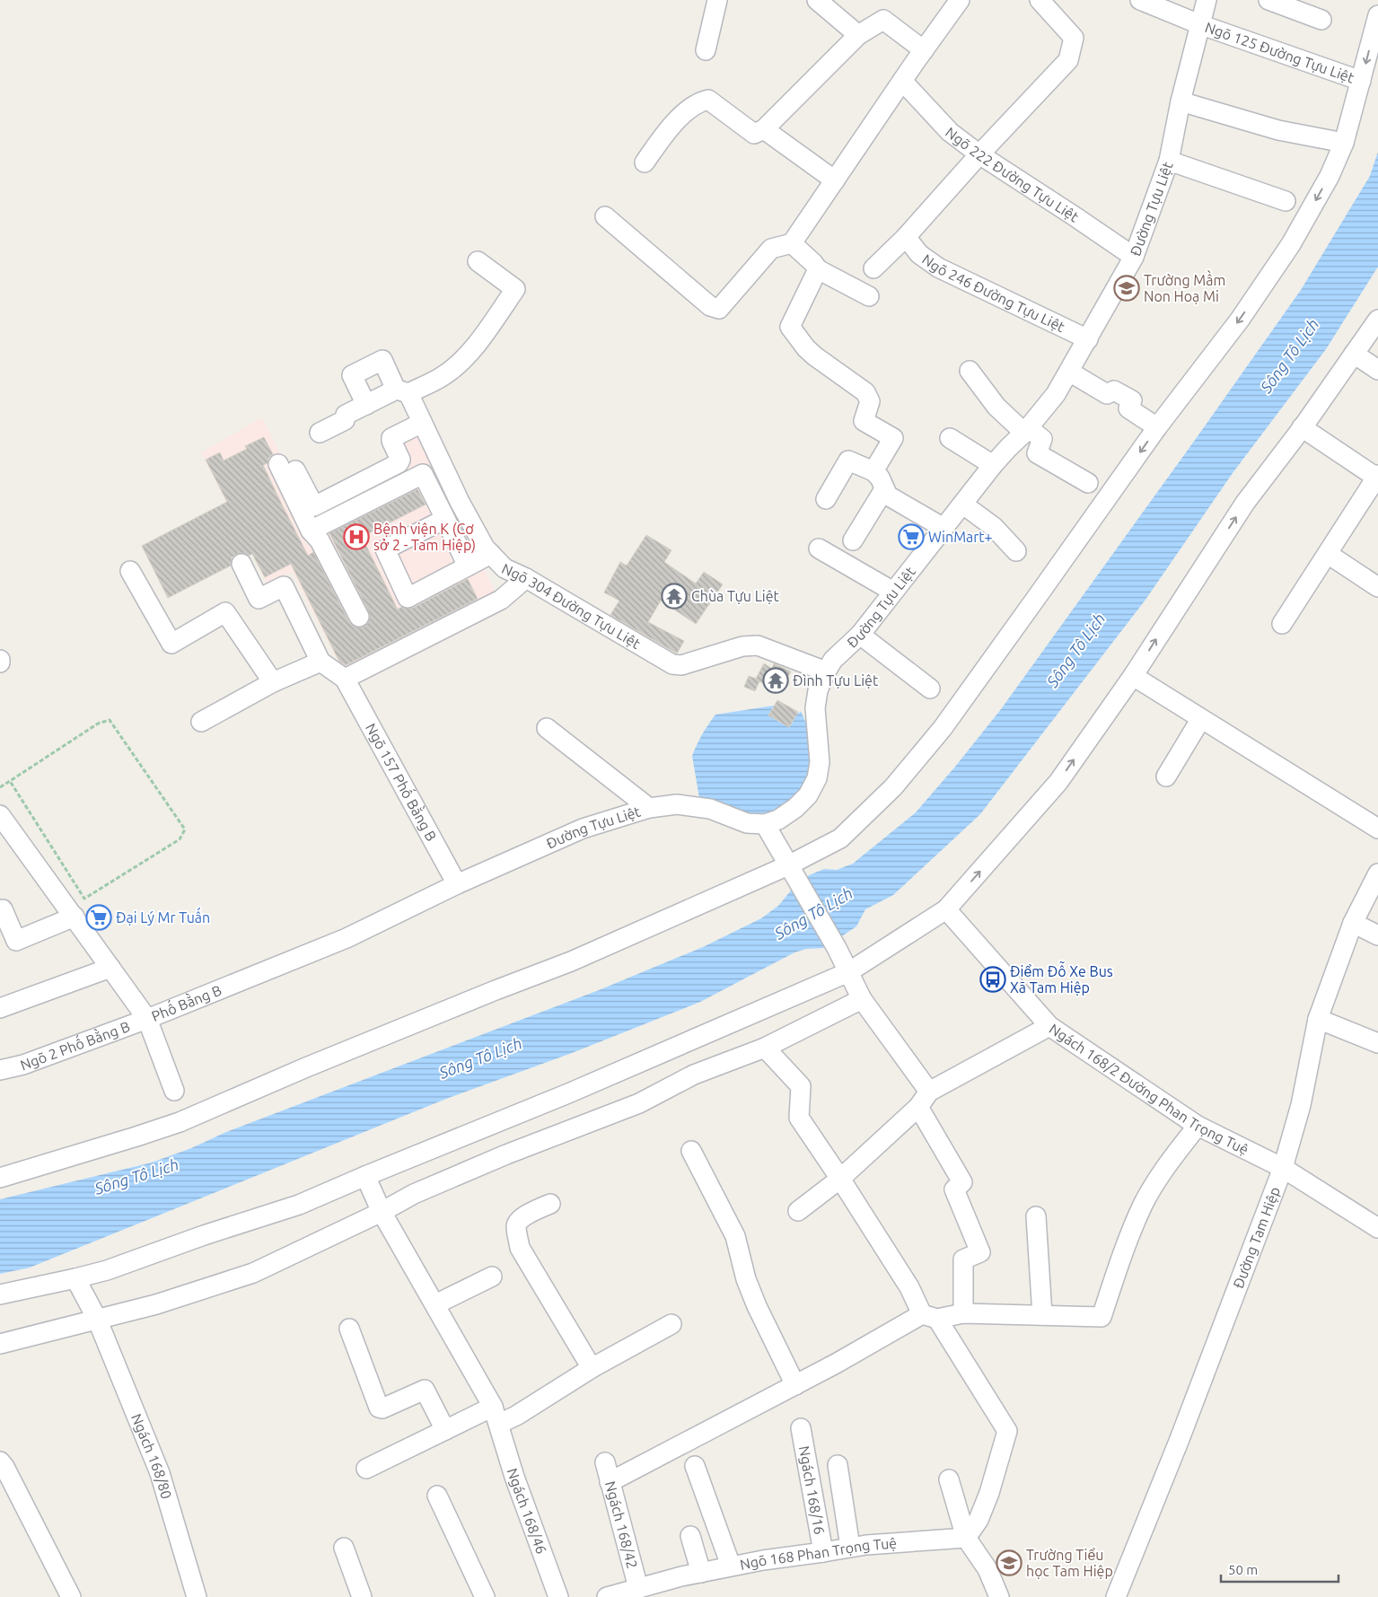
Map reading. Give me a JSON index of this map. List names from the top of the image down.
{
  "streets": {
    "street": [
      "Ngõ 125 Đường Tựu Liệt",
      "Ngõ 222 Đường Tựu Liệt",
      "Đường Tựu Liệt",
      "Ngõ 246 Đường Tựu Liệt",
      "Ngõ 304 Đường Tựu Liệt",
      "Ngõ 157 Phố Bằng B",
      "Phố Bằng B",
      "Ngõ 2 Phố Bằng B",
      "Ngách 168/2 Đường Phan Trọng Tuệ",
      "Đường Tam Hiệp",
      "Ngách 168/80",
      "Ngách 168/16",
      "Ngách 168/46",
      "Ngách 168/42",
      "Ngõ 168 Phan Trọng Tuệ"
    ]
  },
  "crossings": [
    ["Ngõ 125 Đường Tựu Liệt", "Đường Tựu Liệt"],
    ["Ngõ 222 Đường Tựu Liệt", "Đường Tựu Liệt"],
    ["Đường Tựu Liệt", "Ngõ 246 Đường Tựu Liệt"],
    ["Đường Tựu Liệt", "Ngõ 304 Đường Tựu Liệt"],
    ["Đường Tựu Liệt", "Ngõ 157 Phố Bằng B"],
    ["Đường Tựu Liệt", "Phố Bằng B"],
    ["Ngõ 157 Phố Bằng B", "Phố Bằng B"],
    ["Phố Bằng B", "Ngõ 2 Phố Bằng B"],
    ["Ngách 168/2 Đường Phan Trọng Tuệ", "Đường Tam Hiệp"],
    ["Ngách 168/16", "Ngõ 168 Phan Trọng Tuệ"],
    ["Ngách 168/42", "Ngõ 168 Phan Trọng Tuệ"]
  ],
  "water": ["Sông Tô Lịch"],
  "places": {
    "school or university": ["Trường Mầm Non Hoạ Mi", "Trường Tiểu học Tam Hiệp"],
    "hospital": ["Bệnh viện K (Cơ sở 2 - Tam Hiệp)"],
    "supermarket": ["WinMart+", "Đại Lý Mr Tuấn"],
    "temple": ["Chùa Tựu Liệt", "Đình Tựu Liệt"],
    "bus stop": ["Điểm Đỗ Xe Bus Xã Tam Hiệp"]
  },
  "scale_bar": "50 m"
}
